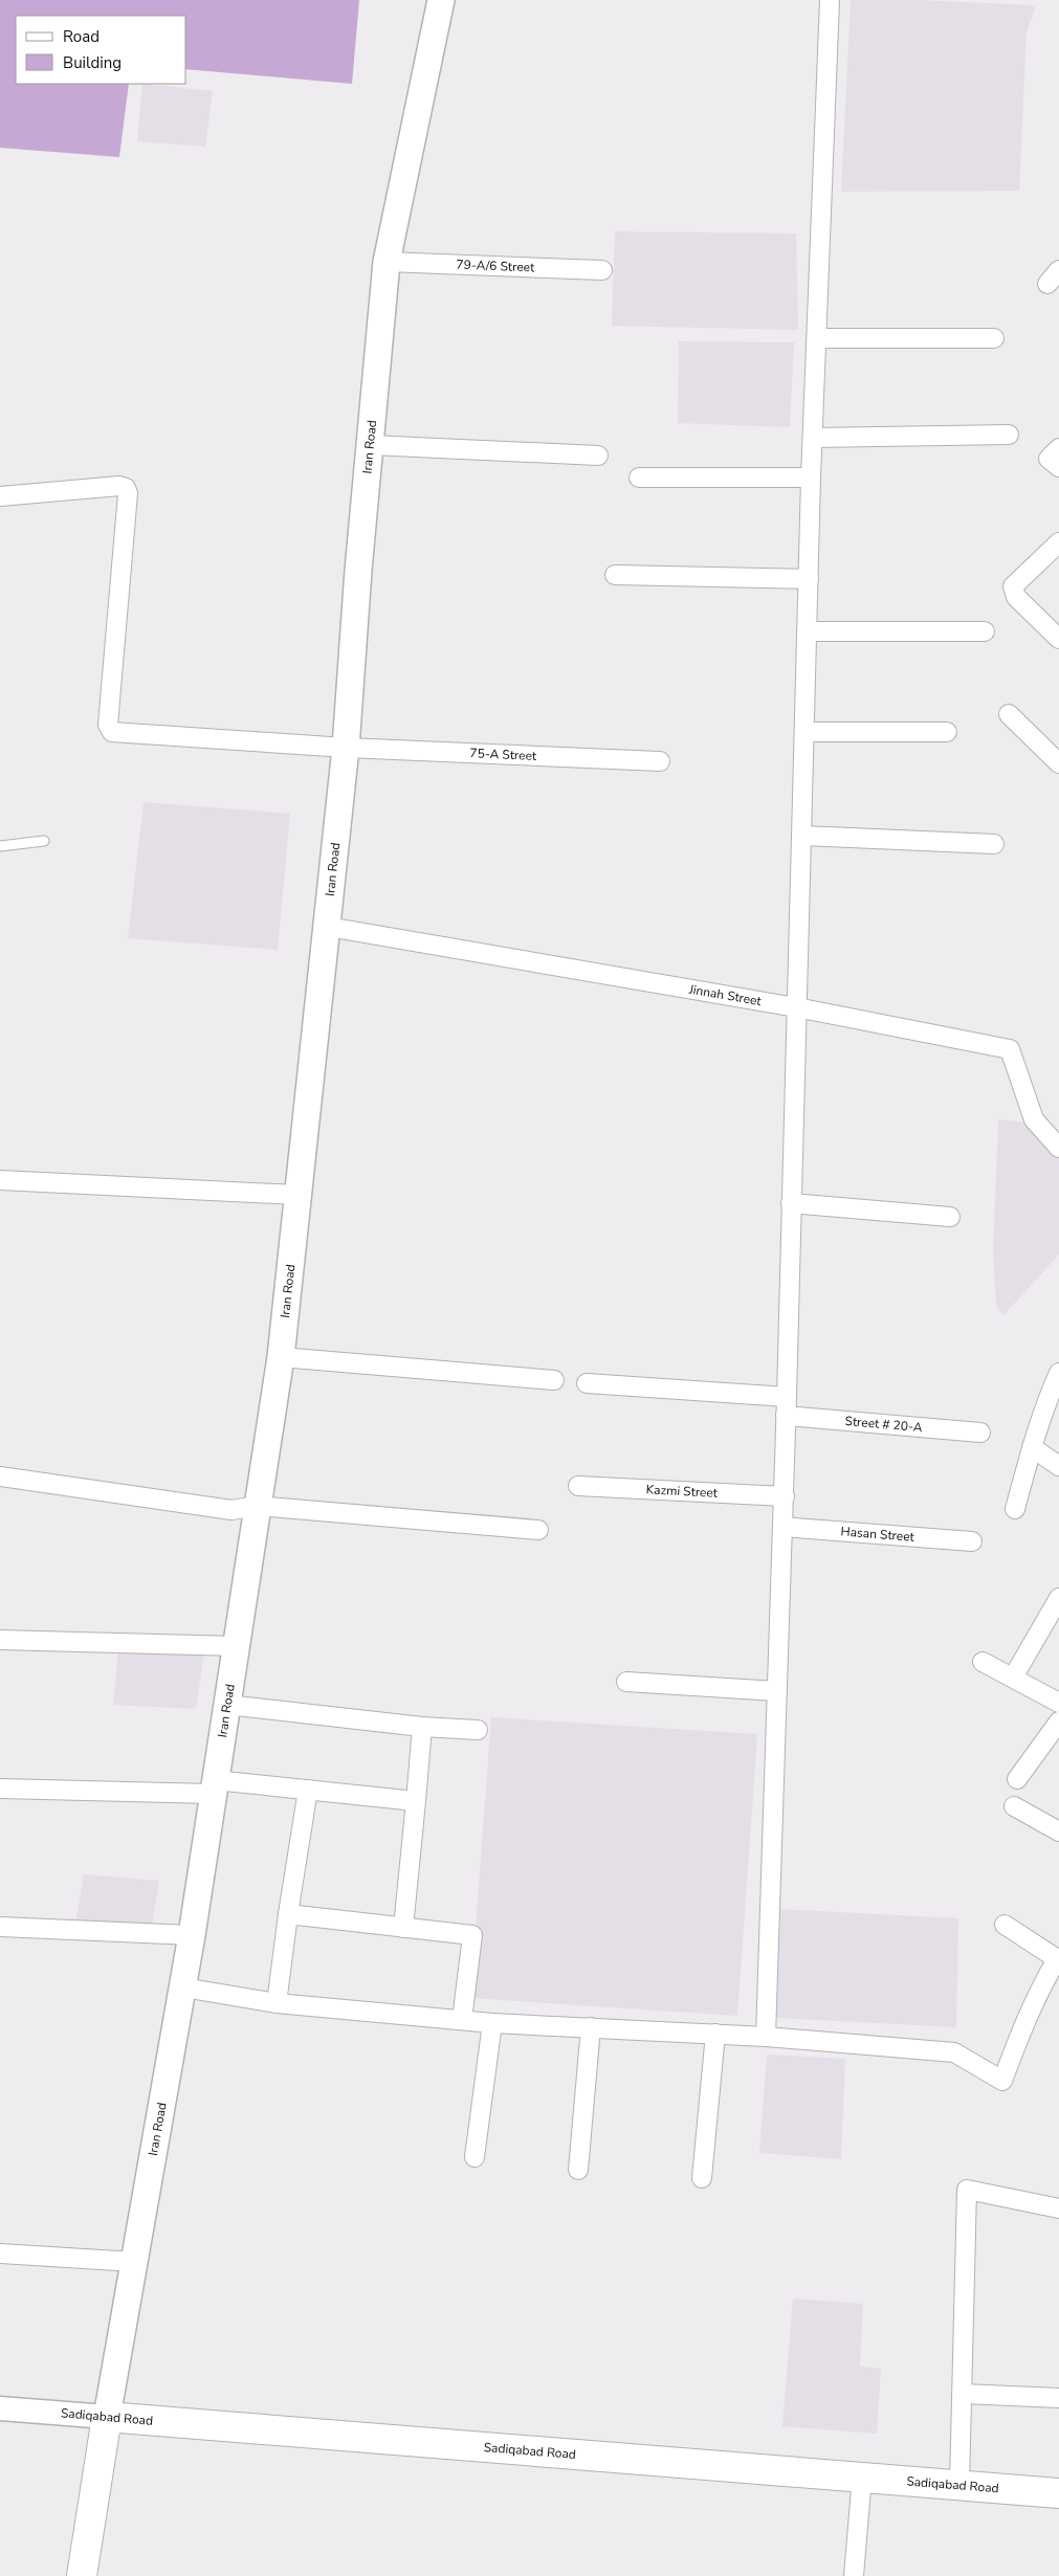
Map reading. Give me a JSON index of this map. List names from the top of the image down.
{
  "streets": {
    "main road": ["Iran Road", "Sadiqabad Road"],
    "street": [
      "79-A/6 Street",
      "75-A Street",
      "Jinnah Street",
      "Street # 20-A",
      "Kazmi Street",
      "Hasan Street"
    ]
  },
  "crossings": [
    ["79-A/6 Street", "Iran Road"],
    ["Iran Road", "75-A Street"],
    ["Iran Road", "Jinnah Street"],
    ["Iran Road", "Sadiqabad Road"]
  ],
  "legend": ["Road", "Building"]
}
